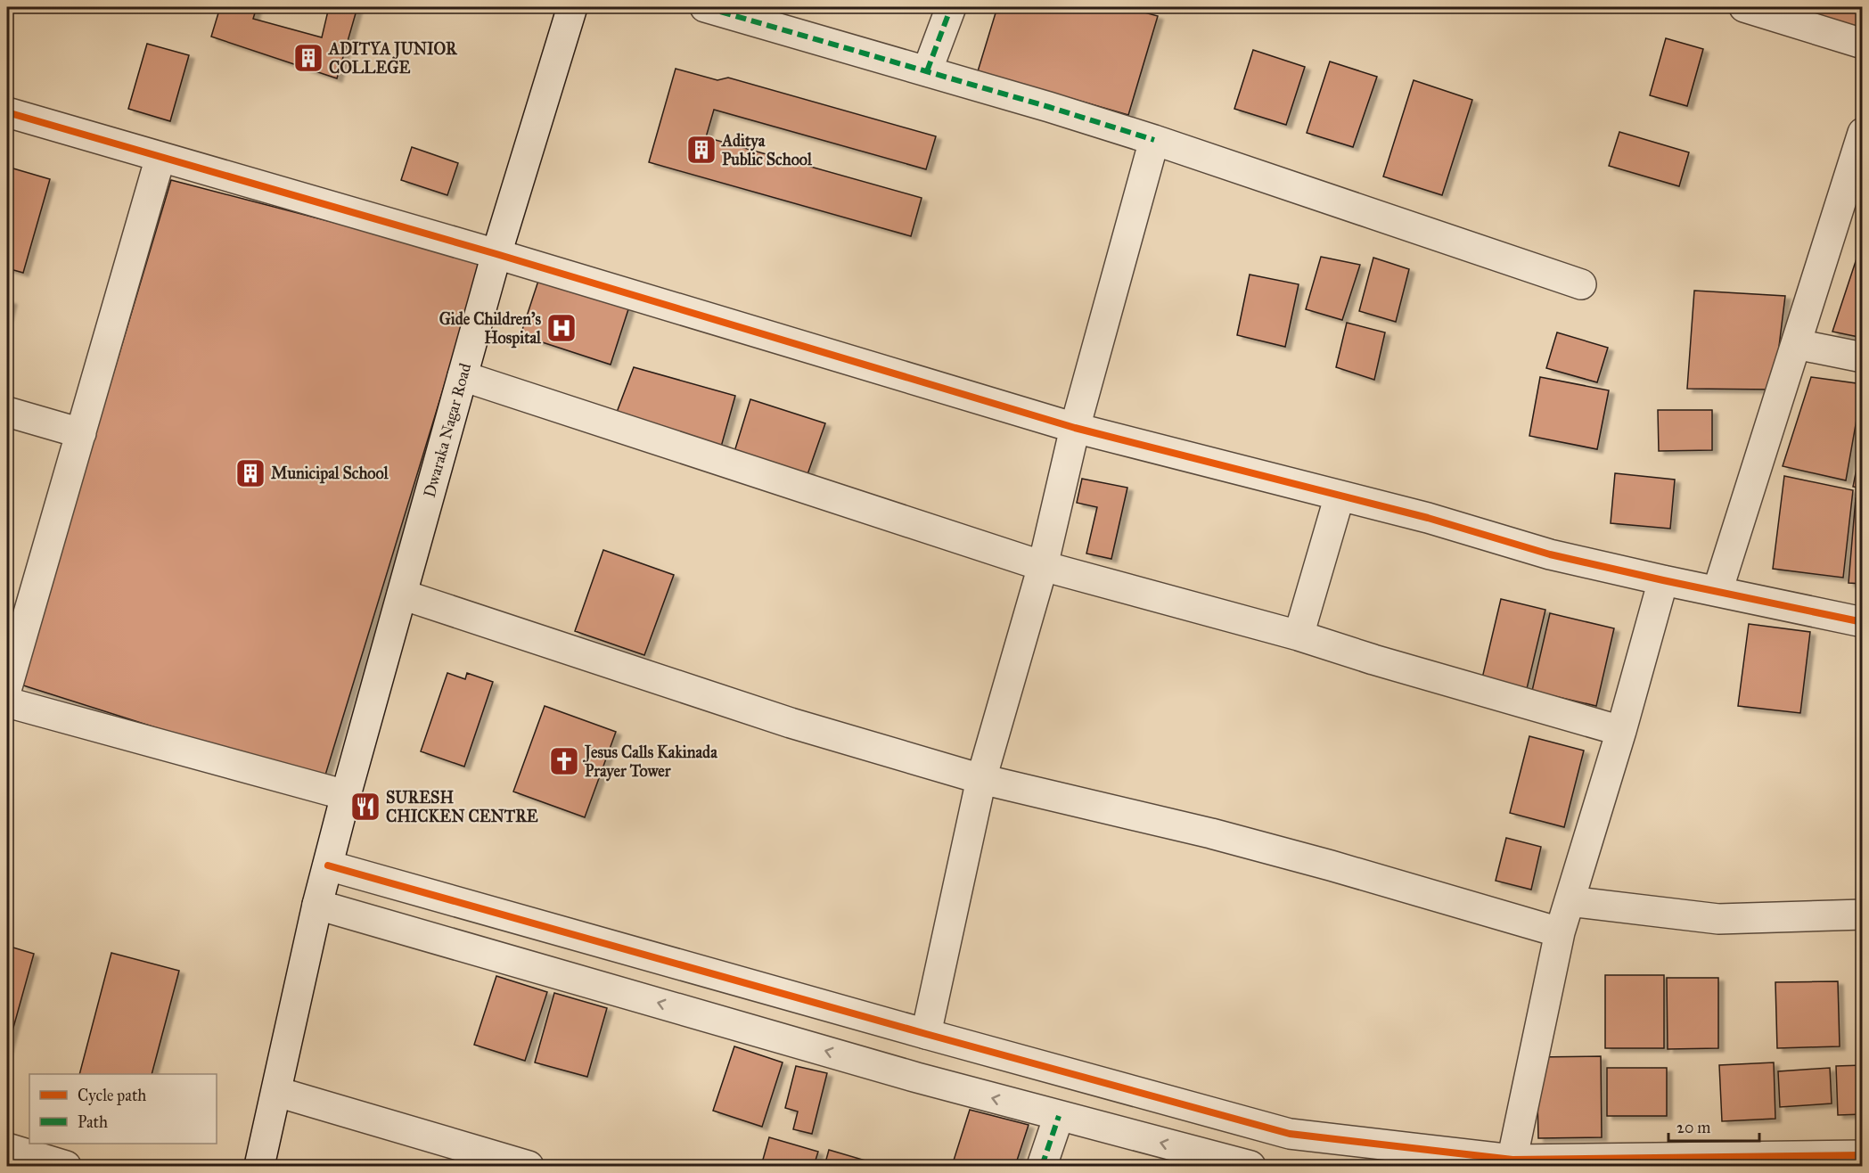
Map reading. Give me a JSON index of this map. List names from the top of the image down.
{
  "streets": {
    "street": ["Dwaraka Nagar Road"]
  },
  "places": {
    "building": ["ADITYA JUNIOR COLLEGE", "Aditya Public School", "Municipal School"],
    "hospital": ["Gide Children's Hospital"],
    "church": ["Jesus Calls Kakinada Prayer Tower"],
    "restaurant": ["SURESH CHICKEN CENTRE"]
  },
  "legend": ["Cycle path", "Path"],
  "scale_bar": "20 m"
}
